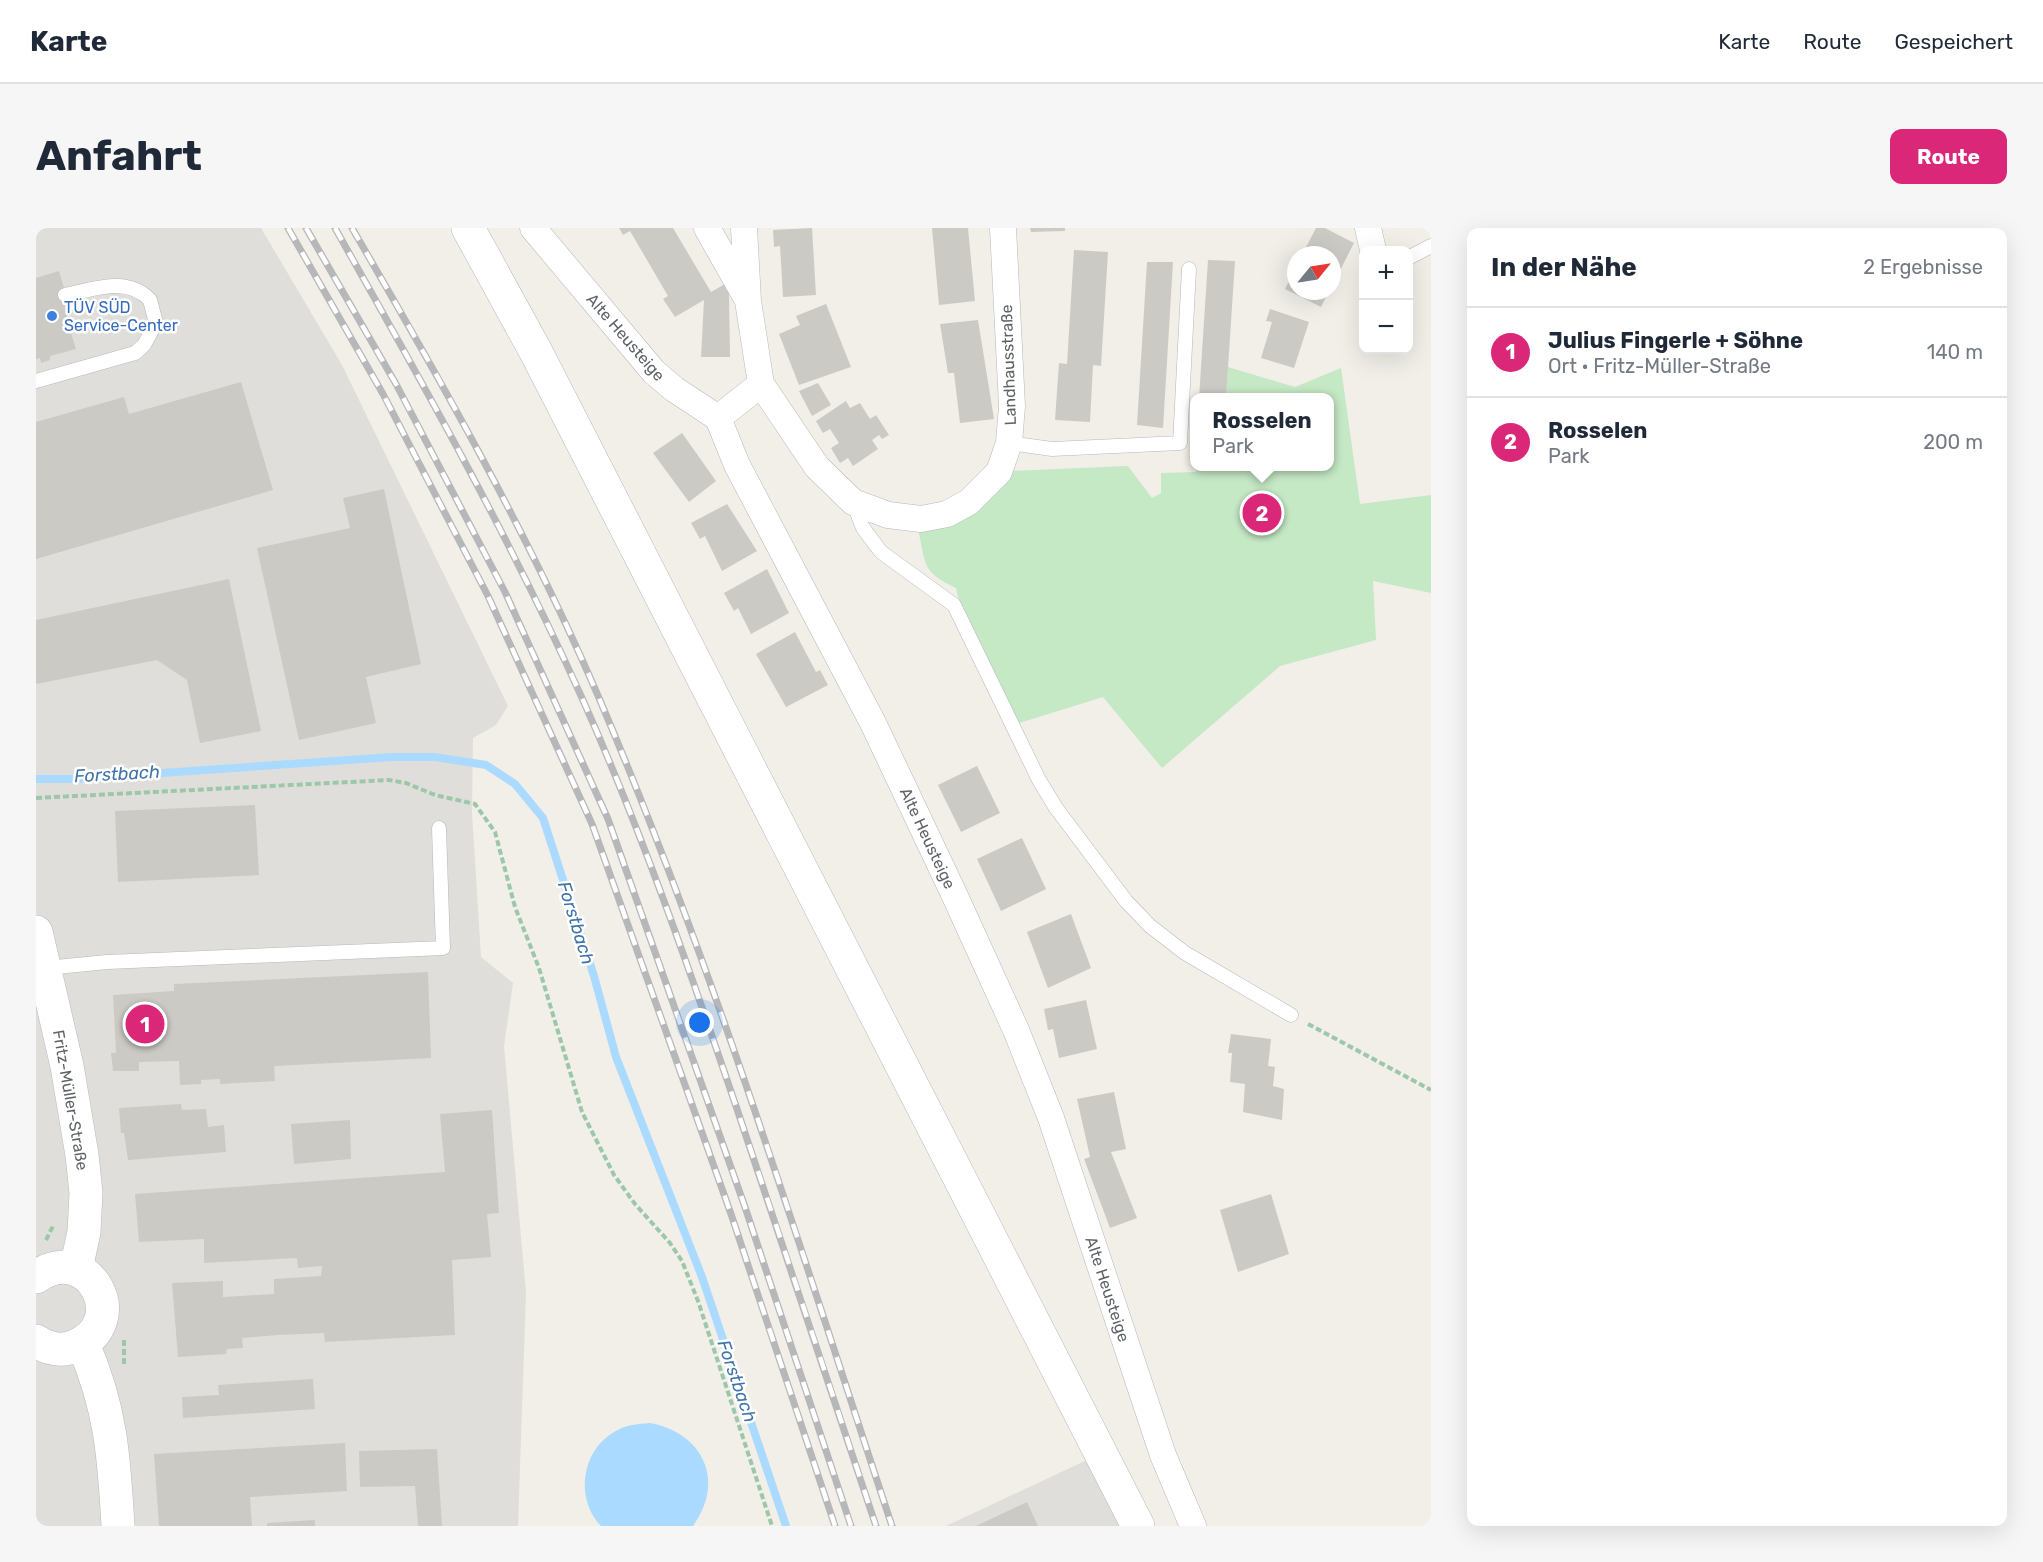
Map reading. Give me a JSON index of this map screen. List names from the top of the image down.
{
  "streets": {
    "main road": ["Fritz-Müller-Straße"],
    "street": ["Alte Heusteige", "Landhausstraße"]
  },
  "water": ["Forstbach"],
  "places": ["TÜV SÜD Service-Center"],
  "north": "top right",
  "page": {
    "header": "Karte",
    "nav": ["Karte", "Route", "Gespeichert"],
    "buttons": "Route",
    "title": "Anfahrt",
    "heading": ["In der Nähe", "2 Ergebnisse"],
    "map_buttons": ["+", "−"],
    "list": [
      {
        "mark": "1",
        "name": "Julius Fingerle + Söhne",
        "note": "Ort · Fritz-Müller-Straße",
        "value": "140 m"
      },
      {
        "mark": "2",
        "name": "Rosselen",
        "note": "Park",
        "value": "200 m"
      }
    ],
    "popup": ["Rosselen", "Park"],
    "pins": ["2", "1"]
  }
}
